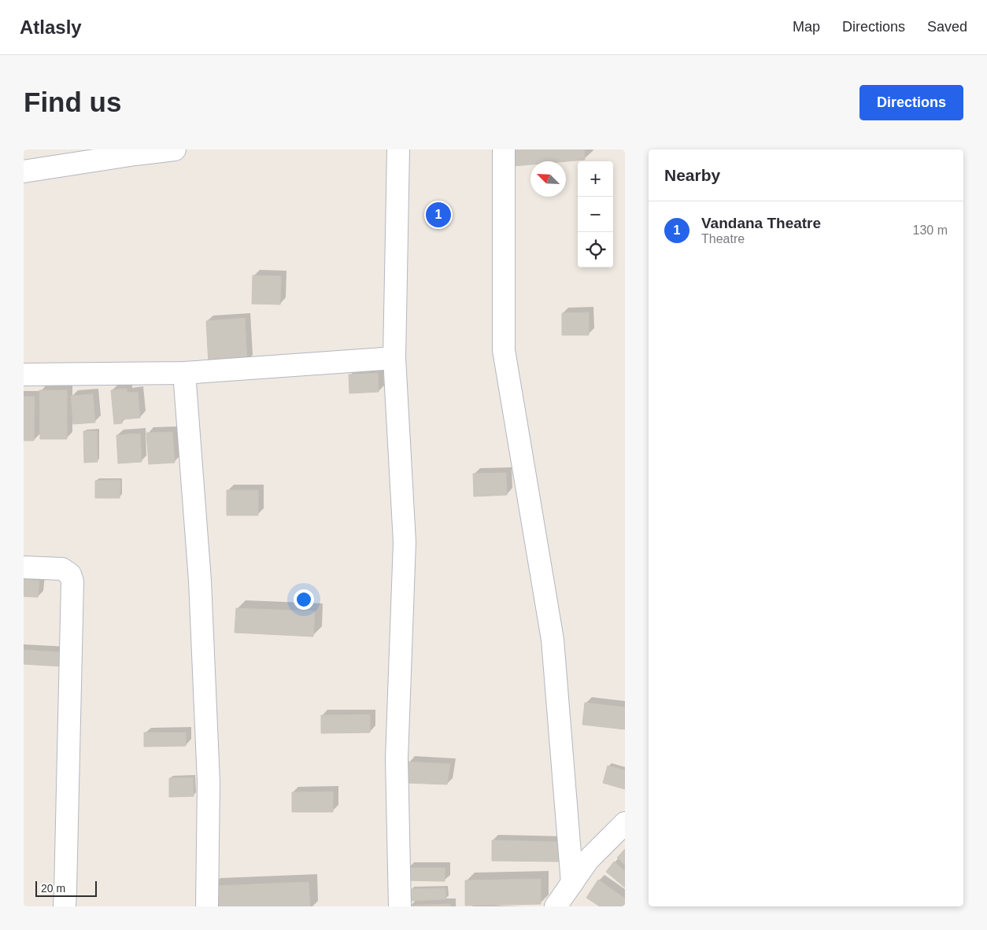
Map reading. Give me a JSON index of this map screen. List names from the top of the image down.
{
  "scale_bar": "20 m",
  "north": "top left",
  "page": {
    "header": "Atlasly",
    "nav": ["Map", "Directions", "Saved"],
    "buttons": "Directions",
    "title": "Find us",
    "heading": "Nearby",
    "map_buttons": ["+", "−"],
    "pins": "1",
    "list": [
      {
        "mark": "1",
        "name": "Vandana Theatre",
        "note": "Theatre",
        "value": "130 m"
      }
    ],
    "scale": "20 m"
  }
}
